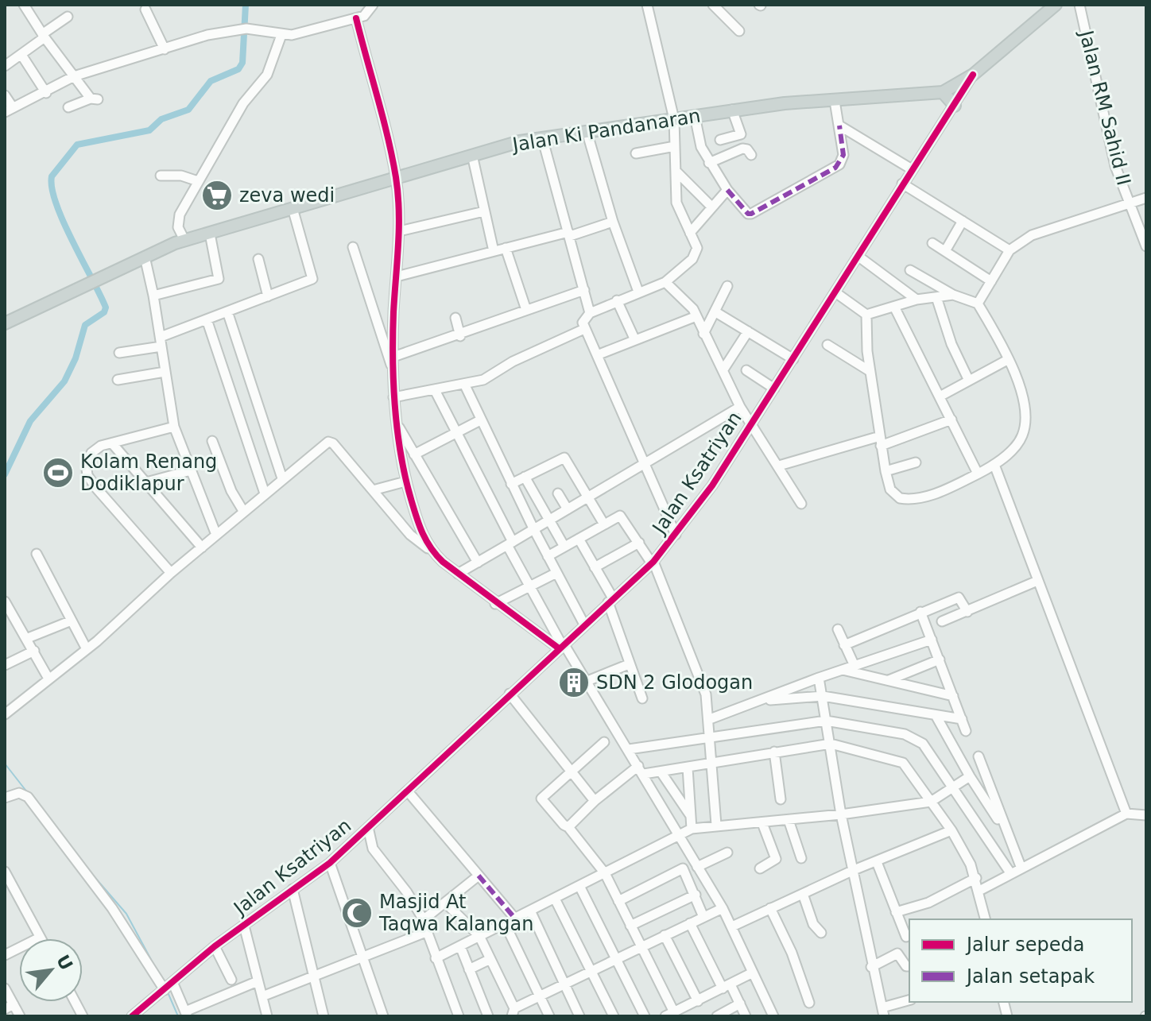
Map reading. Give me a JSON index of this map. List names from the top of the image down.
{
  "streets": {
    "main road": ["Jalan Ki Pandanaran"],
    "street": ["Jalan RM Sahid II", "Jalan Ksatriyan"]
  },
  "crossings": [
    ["Jalan Ki Pandanaran", "Jalan Ksatriyan"]
  ],
  "places": {
    "supermarket": ["zeva wedi"],
    "sports": ["Kolam Renang Dodiklapur"],
    "building": ["SDN 2 Glodogan"],
    "mosque": ["Masjid At Taqwa Kalangan"]
  },
  "legend": ["Jalur sepeda", "Jalan setapak"],
  "north": "top right"
}
